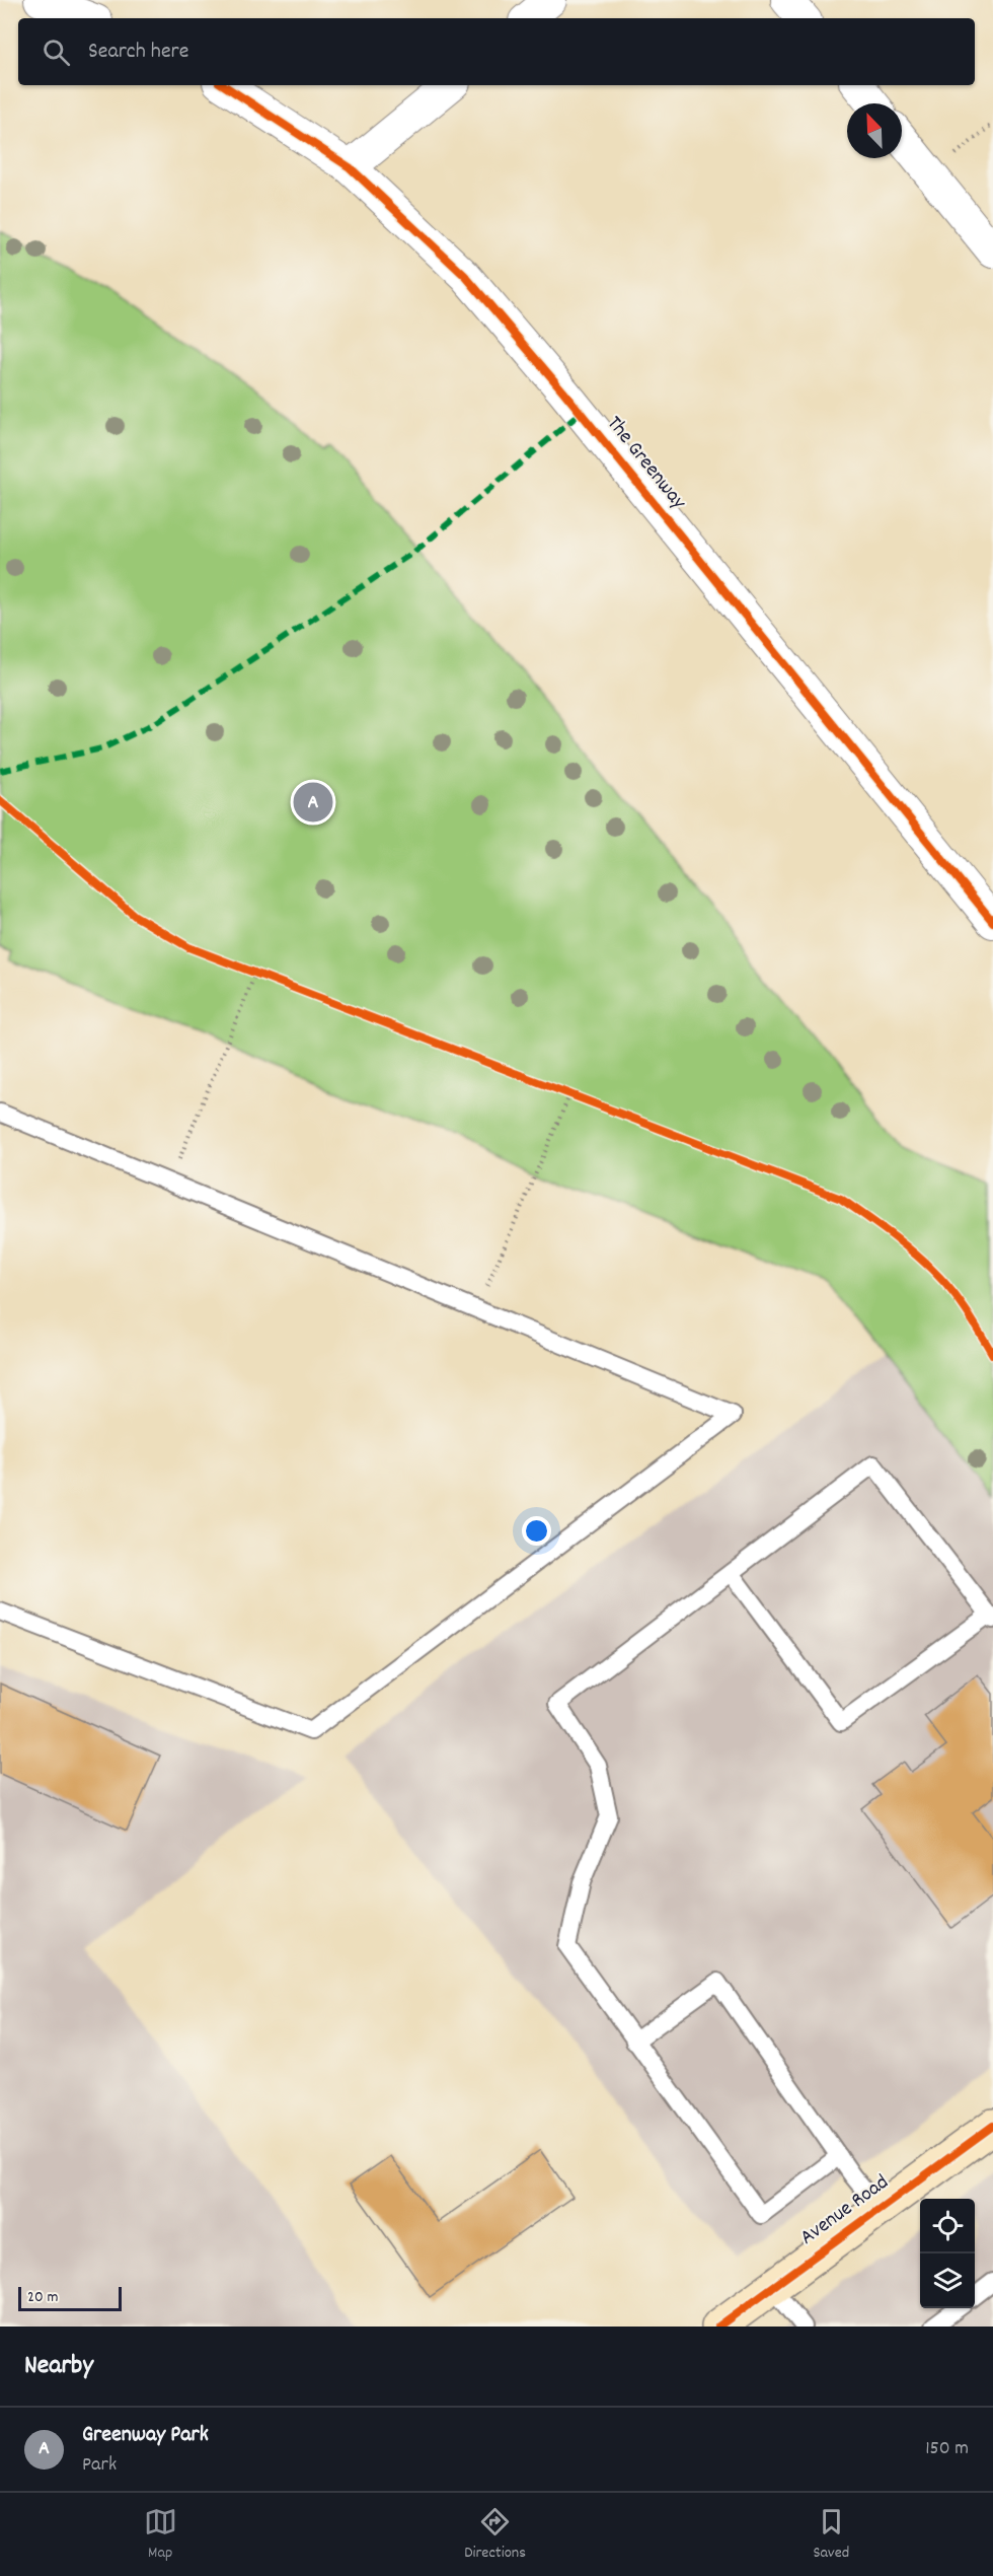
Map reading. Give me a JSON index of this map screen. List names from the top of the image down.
{
  "streets": {
    "street": ["The Greenway", "Avenue Road"]
  },
  "scale_bar": "20 m",
  "north": "top left",
  "page": {
    "search": "Search here",
    "pins": "A",
    "scale": "20 m",
    "heading": "Nearby",
    "list": [
      {
        "mark": "A",
        "name": "Greenway Park",
        "note": "Park",
        "value": "150 m"
      }
    ],
    "nav": ["Map", "Directions", "Saved"]
  }
}
